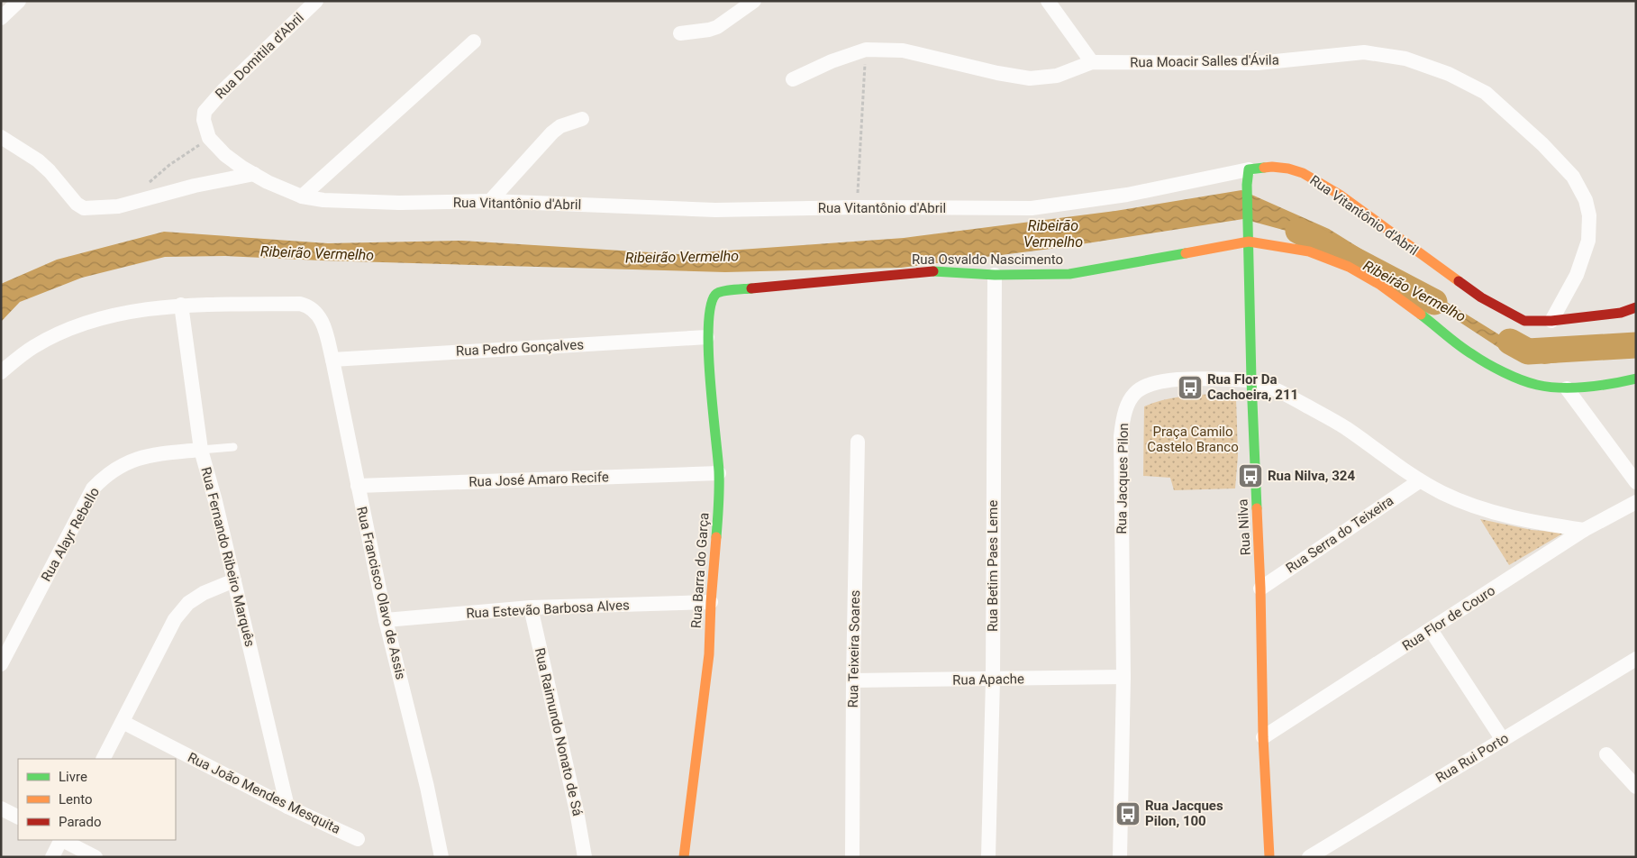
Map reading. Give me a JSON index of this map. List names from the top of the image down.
{
  "streets": {
    "street": [
      "Rua Domitila d'Abril",
      "Rua Moacir Salles d'Ávila",
      "Rua Vitantônio d'Abril",
      "Rua Osvaldo Nascimento",
      "Rua Pedro Gonçalves",
      "Rua Jacques Pilon",
      "Rua José Amaro Recife",
      "Rua Nilva",
      "Rua Alayr Rebello",
      "Rua Serra do Teixeira",
      "Rua Fernando Ribeiro Marquês",
      "Rua Betim Paes Leme",
      "Rua Barra do Garça",
      "Rua Francisco Olavo de Assis",
      "Rua Estevão Barbosa Alves",
      "Rua Flor de Couro",
      "Rua Teixeira Soares",
      "Rua Apache",
      "Rua Raimundo Nonato de Sá",
      "Rua Rui Porto",
      "Rua João Mendes Mesquita"
    ]
  },
  "crossings": [
    ["Rua Domitila d'Abril", "Rua Vitantônio d'Abril"],
    ["Rua Moacir Salles d'Ávila", "Rua Vitantônio d'Abril"],
    ["Rua Vitantônio d'Abril", "Rua Nilva"],
    ["Rua Osvaldo Nascimento", "Rua Nilva"],
    ["Rua Osvaldo Nascimento", "Rua Betim Paes Leme"],
    ["Rua Osvaldo Nascimento", "Rua Barra do Garça"],
    ["Rua Pedro Gonçalves", "Rua Barra do Garça"],
    ["Rua Pedro Gonçalves", "Rua Francisco Olavo de Assis"],
    ["Rua Jacques Pilon", "Rua Nilva"],
    ["Rua Jacques Pilon", "Rua Serra do Teixeira"],
    ["Rua Jacques Pilon", "Rua Flor de Couro"],
    ["Rua Jacques Pilon", "Rua Apache"],
    ["Rua José Amaro Recife", "Rua Barra do Garça"],
    ["Rua José Amaro Recife", "Rua Francisco Olavo de Assis"],
    ["Rua Nilva", "Rua Serra do Teixeira"],
    ["Rua Nilva", "Rua Flor de Couro"],
    ["Rua Alayr Rebello", "Rua Fernando Ribeiro Marquês"],
    ["Rua Fernando Ribeiro Marquês", "Rua Francisco Olavo de Assis"],
    ["Rua Fernando Ribeiro Marquês", "Rua João Mendes Mesquita"],
    ["Rua Betim Paes Leme", "Rua Apache"],
    ["Rua Barra do Garça", "Rua Estevão Barbosa Alves"],
    ["Rua Francisco Olavo de Assis", "Rua Estevão Barbosa Alves"],
    ["Rua Estevão Barbosa Alves", "Rua Raimundo Nonato de Sá"],
    ["Rua Teixeira Soares", "Rua Apache"]
  ],
  "water": ["Ribeirão Vermelho"],
  "parks": ["Praça Camilo Castelo Branco"],
  "places": {
    "bus stop": ["Rua Flor Da Cachoeira, 211", "Rua Nilva, 324", "Rua Jacques Pilon, 100"]
  },
  "legend": ["Livre", "Lento", "Parado"]
}
